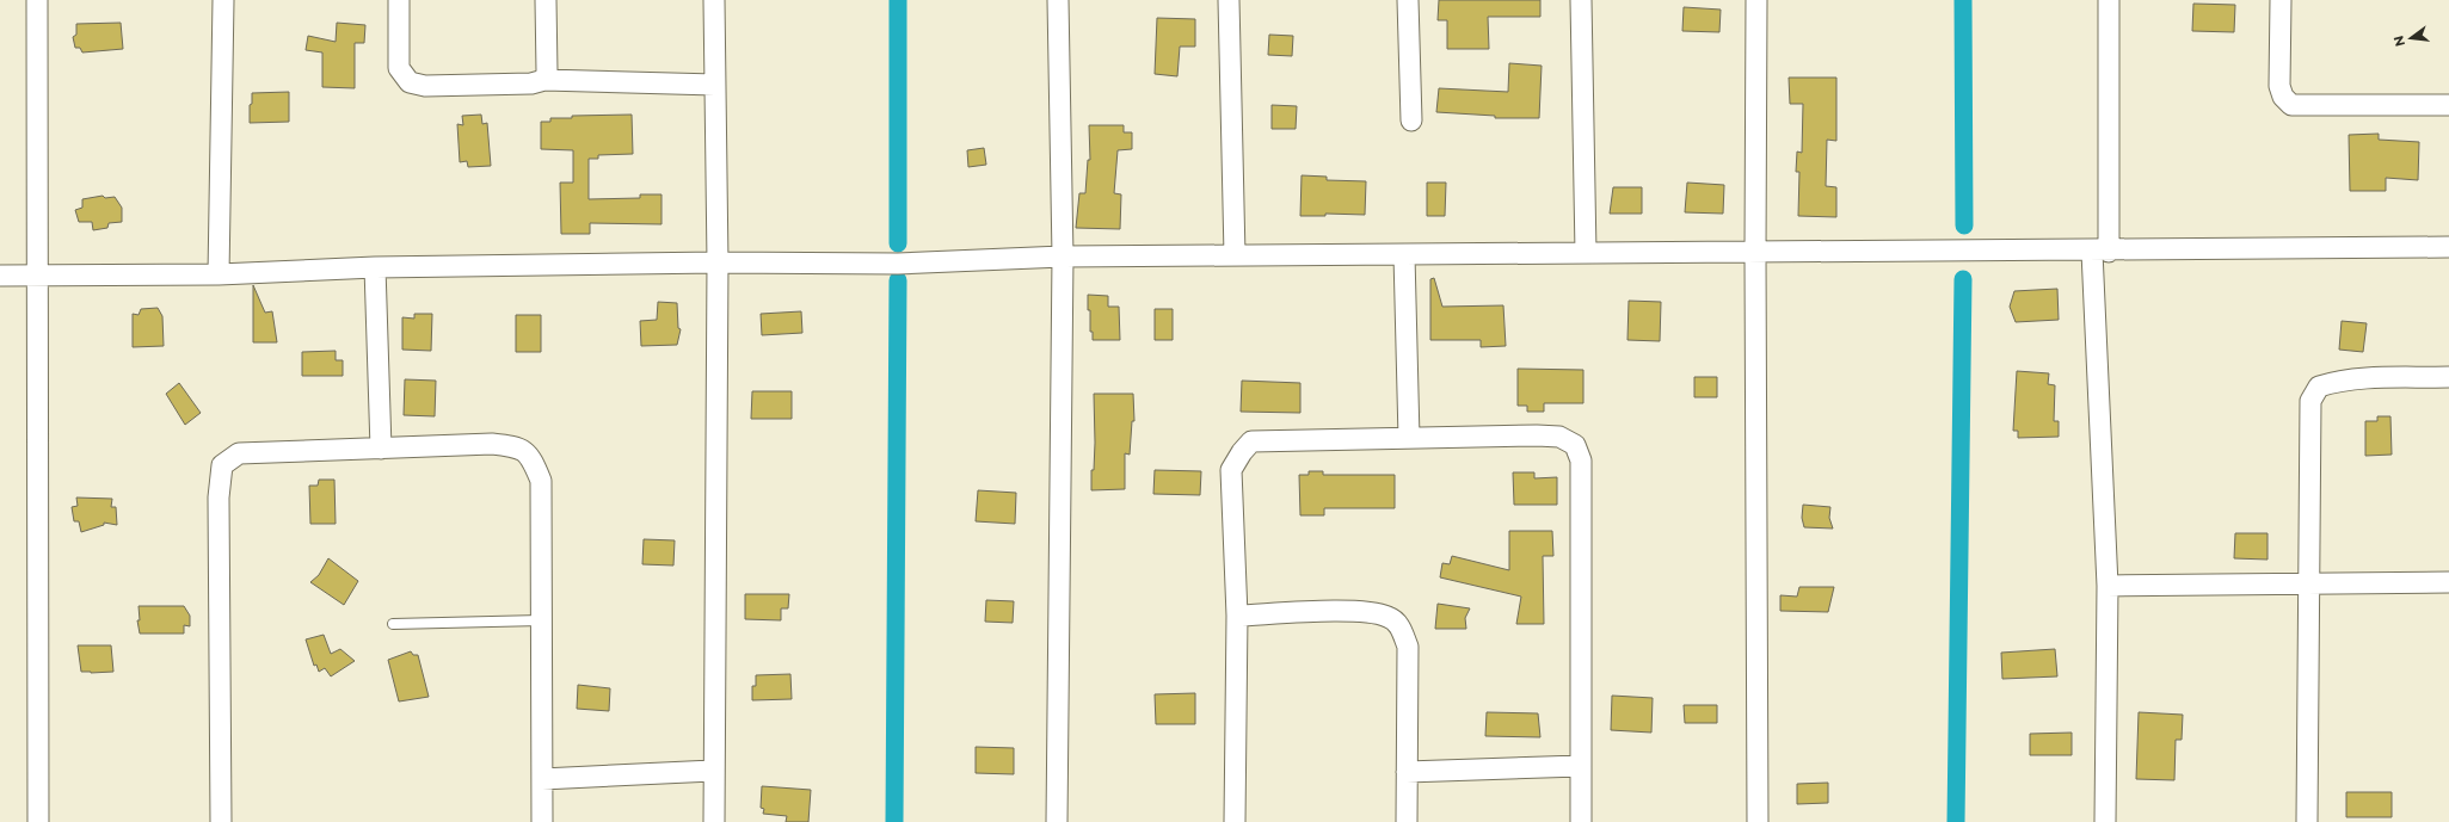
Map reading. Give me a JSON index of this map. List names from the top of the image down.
{
  "north": "left"
}
